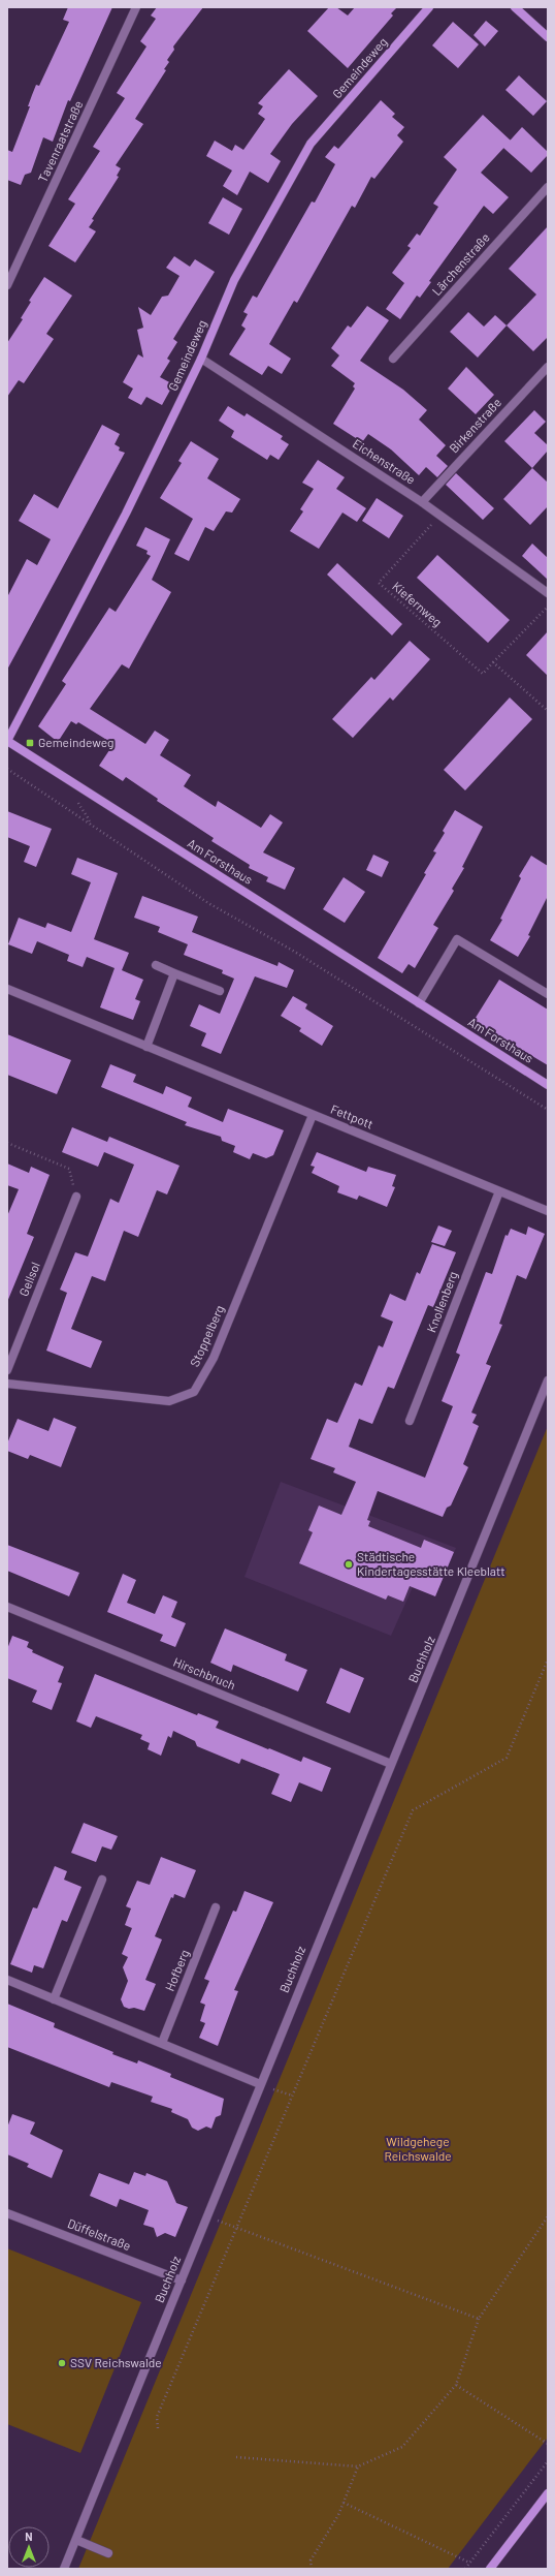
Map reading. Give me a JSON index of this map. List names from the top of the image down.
{
  "streets": {
    "street": [
      "Gemeindeweg",
      "Tavenraatstraße",
      "Lärchenstraße",
      "Birkenstraße",
      "Eichenstraße",
      "Am Forsthaus",
      "Fettpott",
      "Gellsol",
      "Knollenberg",
      "Stoppelberg",
      "Buchholz",
      "Hirschbruch",
      "Hofberg",
      "Düffelstraße"
    ],
    "path": ["Kiefernweg"]
  },
  "crossings": [
    ["Gemeindeweg", "Eichenstraße"],
    ["Gemeindeweg", "Am Forsthaus"],
    ["Birkenstraße", "Eichenstraße"],
    ["Eichenstraße", "Kiefernweg"],
    ["Fettpott", "Knollenberg"],
    ["Fettpott", "Stoppelberg"],
    ["Buchholz", "Hirschbruch"],
    ["Buchholz", "Düffelstraße"]
  ],
  "parks": ["Wildgehege Reichswalde"],
  "places": {
    "transit": ["Gemeindeweg"],
    "other": ["Städtische Kindertagesstätte Kleeblatt", "SSV Reichswalde"]
  },
  "north": "top"
}
